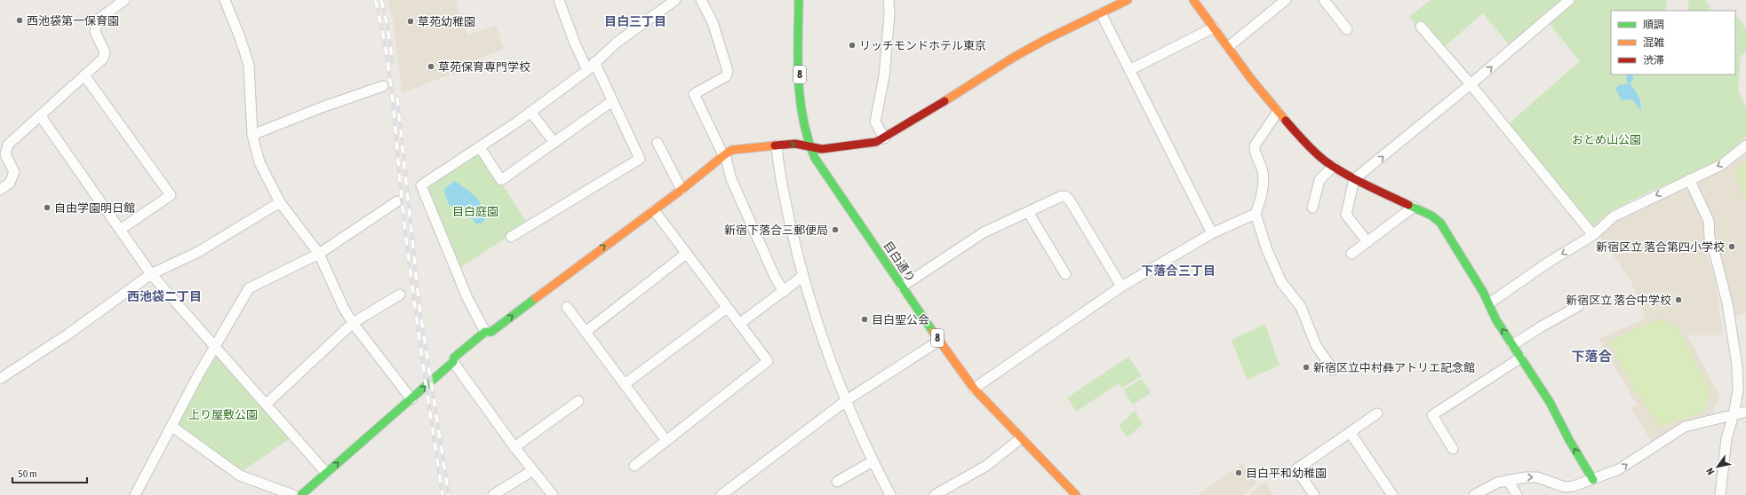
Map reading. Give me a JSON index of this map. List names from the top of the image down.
{
  "streets": {
    "street": ["8", "目白通り"]
  },
  "districts": [
    "目白三丁目",
    "下落合三丁目",
    "西池袋二丁目",
    "下落合"
  ],
  "parks": ["おとめ山公園", "目白庭園", "上り屋敷公園"],
  "places": [
    "西池袋第一保育園",
    "草苑幼稚園",
    "リッチモンドホテル東京",
    "草苑保育専門学校",
    "自由学園明日館",
    "新宿下落合三郵便局",
    "新宿区立 落合第四小学校",
    "新宿区立 落合中学校",
    "目白聖公会",
    "新宿区立中村彝アトリエ記念館",
    "目白平和幼稚園"
  ],
  "legend": ["順調", "混雑", "渋滞"],
  "scale_bar": "50 m",
  "north": "bottom left"
}
